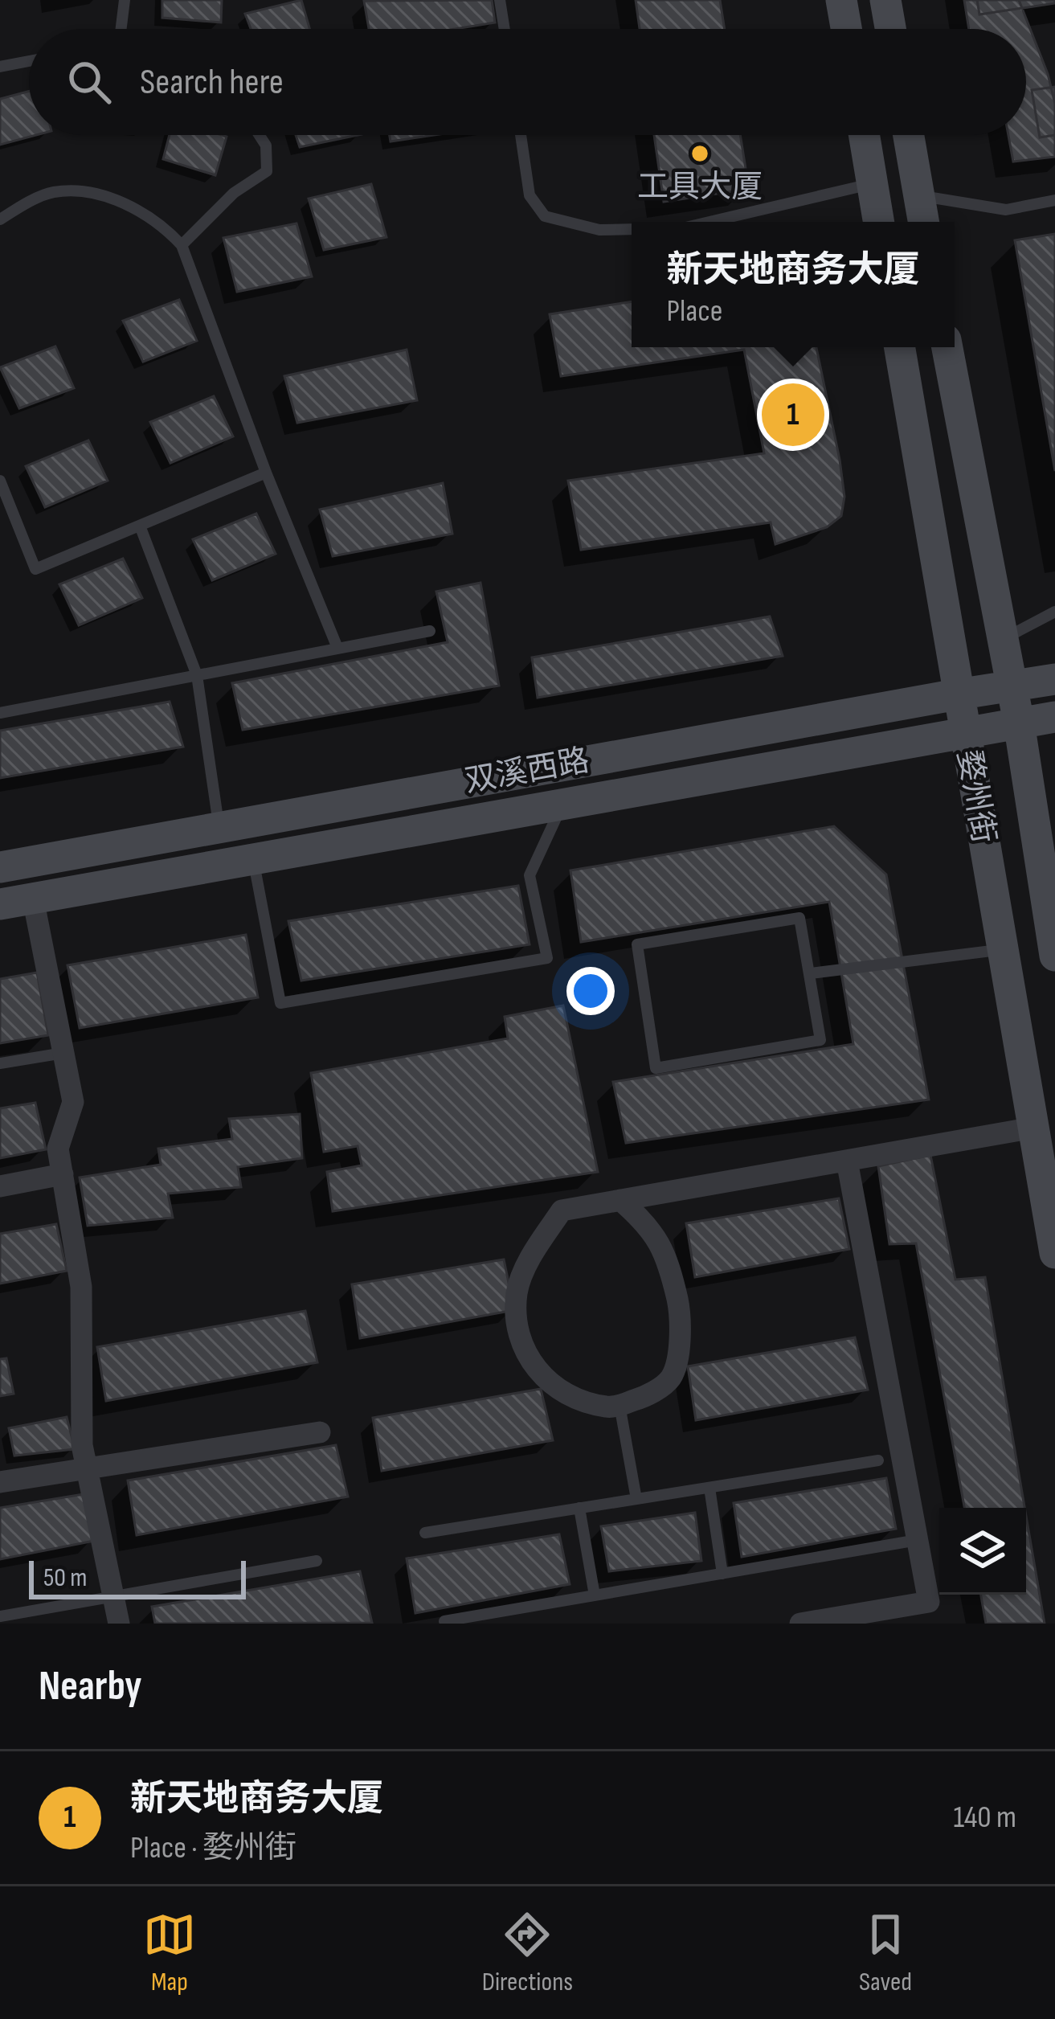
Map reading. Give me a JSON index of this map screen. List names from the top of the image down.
{
  "streets": {
    "main road": ["双溪西路", "婺州街"]
  },
  "crossings": [
    ["双溪西路", "婺州街"]
  ],
  "places": ["工具大厦"],
  "scale_bar": "50 m",
  "page": {
    "search": "Search here",
    "popup": ["新天地商务大厦", "Place"],
    "pins": "1",
    "scale": "50 m",
    "heading": "Nearby",
    "list": [
      {
        "mark": "1",
        "name": "新天地商务大厦",
        "note": "Place · 婺州街",
        "value": "140 m"
      }
    ],
    "nav": ["Map", "Directions", "Saved"]
  }
}
